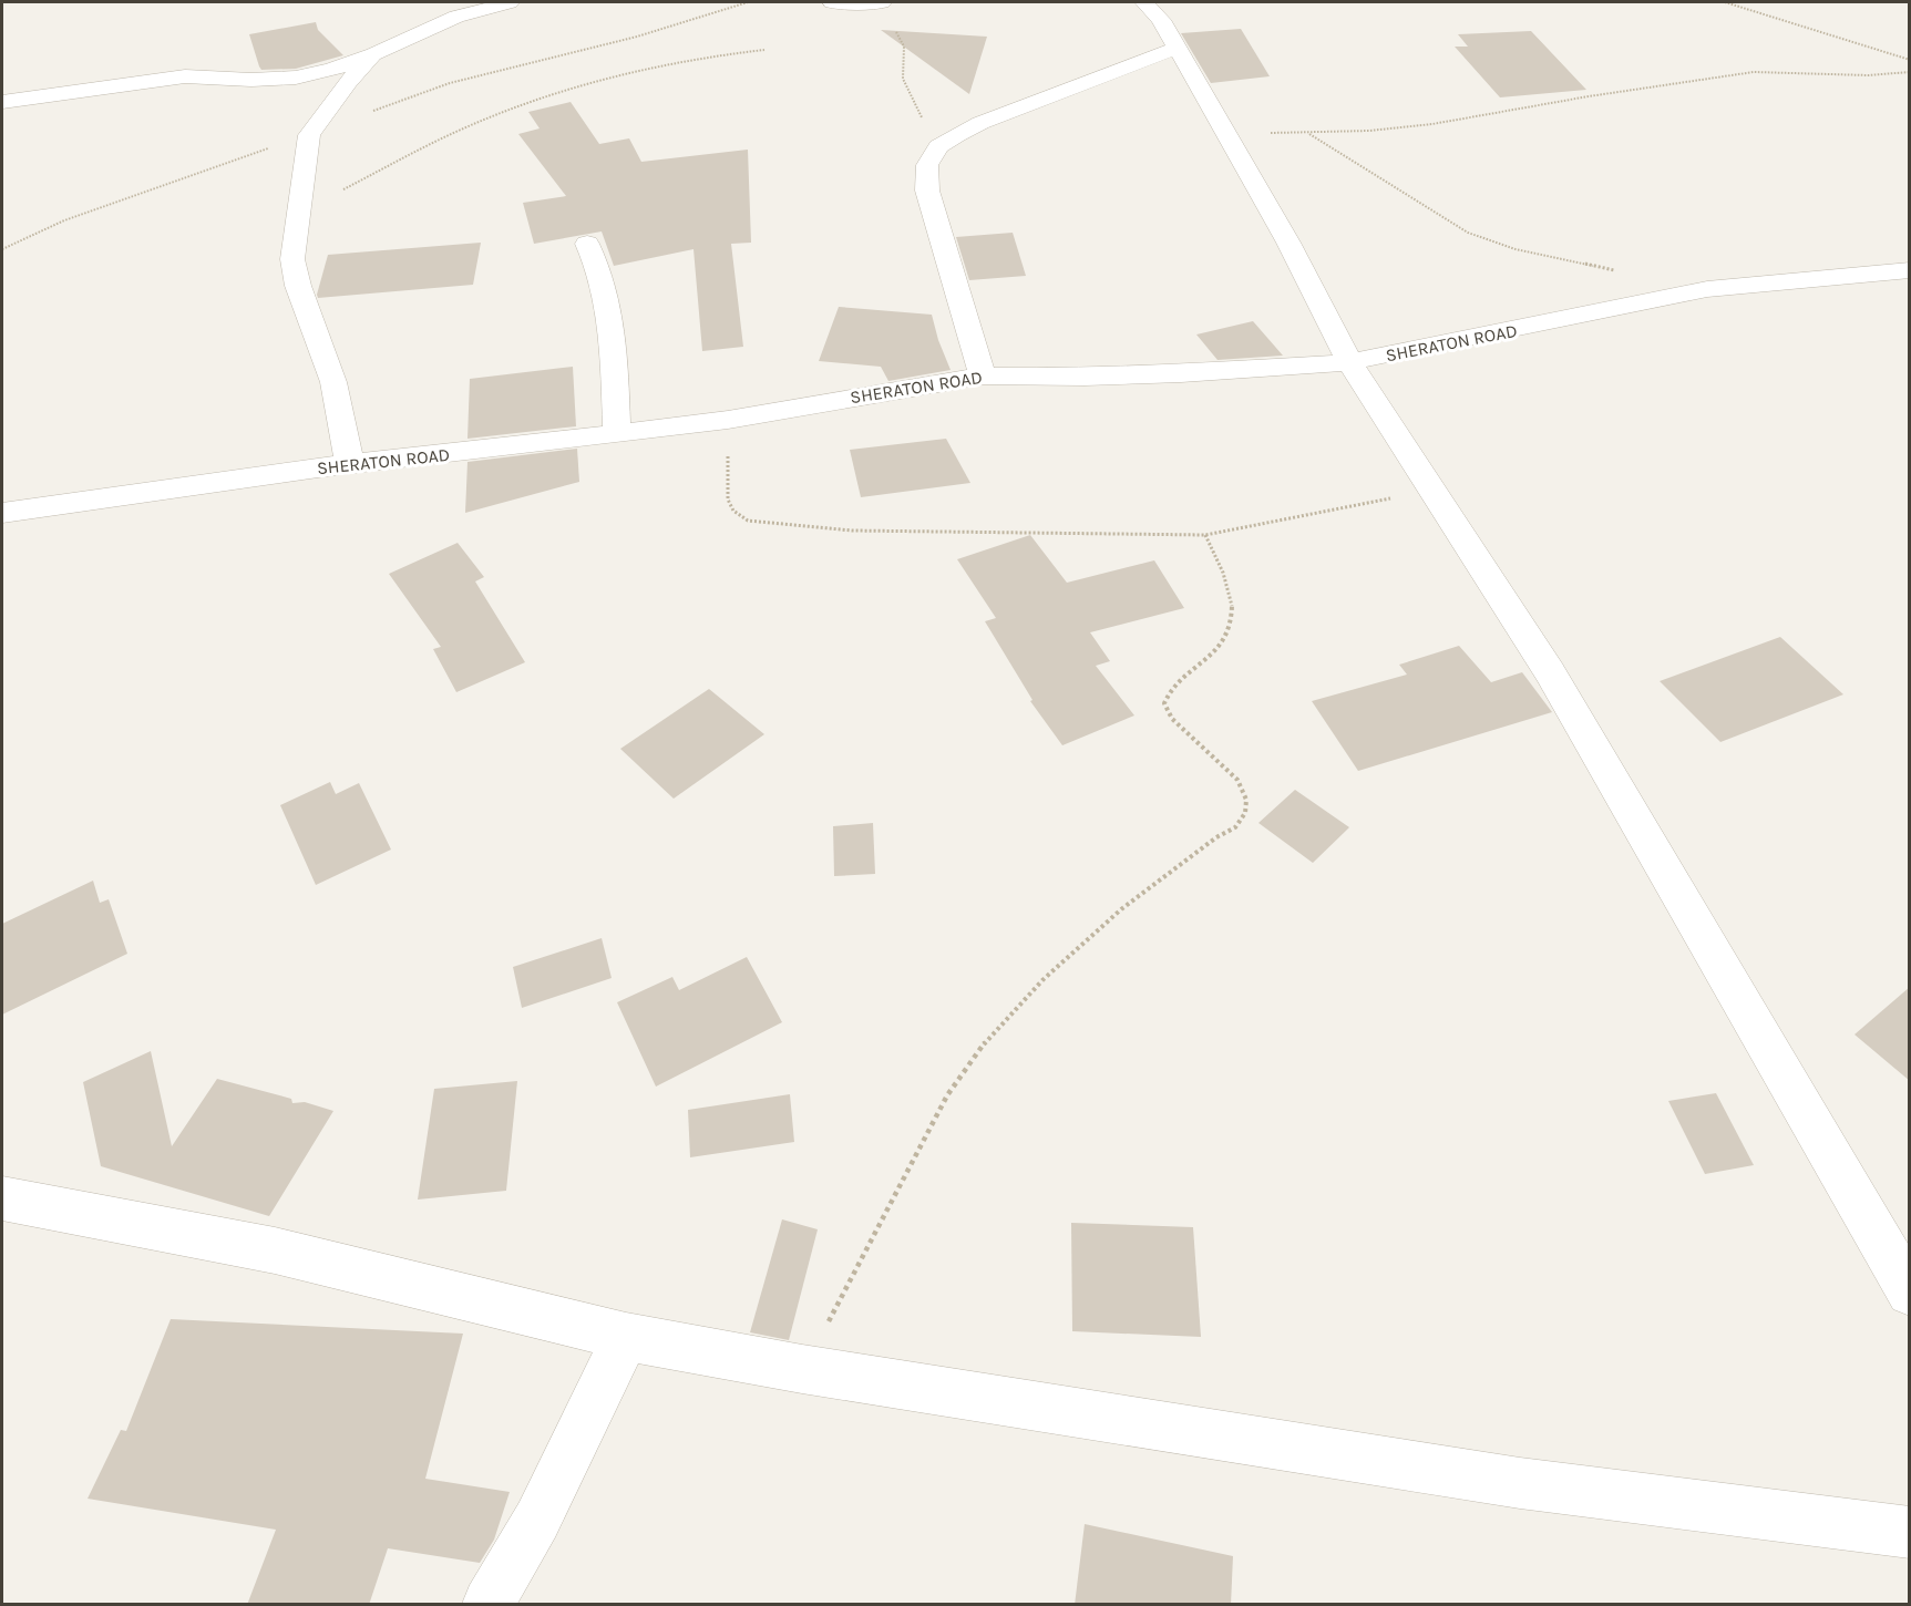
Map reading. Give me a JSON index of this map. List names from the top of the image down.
{
  "streets": {
    "street": ["SHERATON ROAD"]
  }
}
